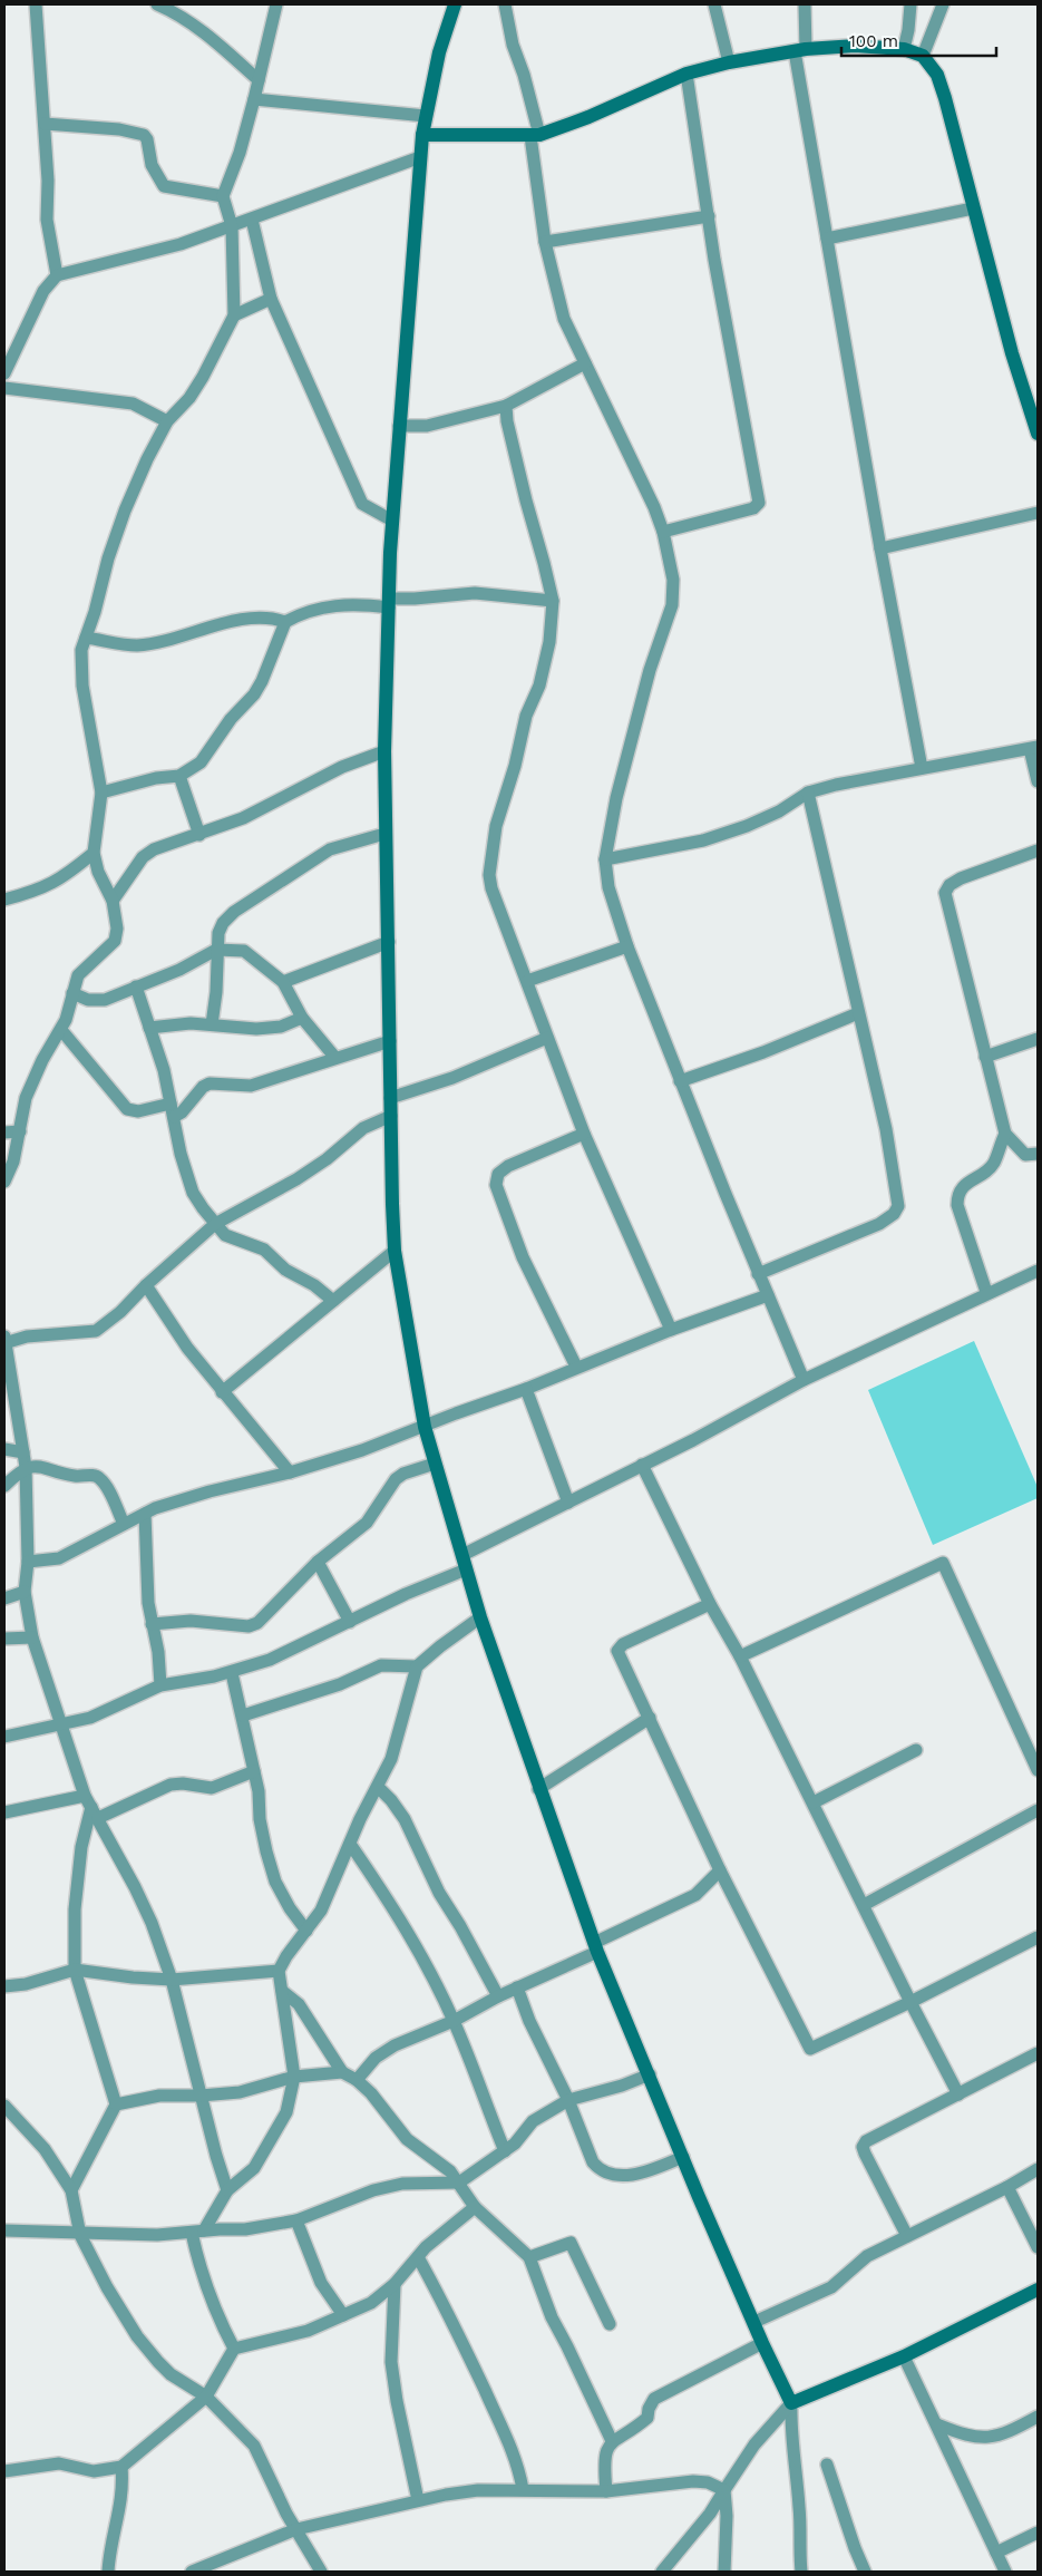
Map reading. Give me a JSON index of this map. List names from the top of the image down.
{
  "scale_bar": "100 m"
}
